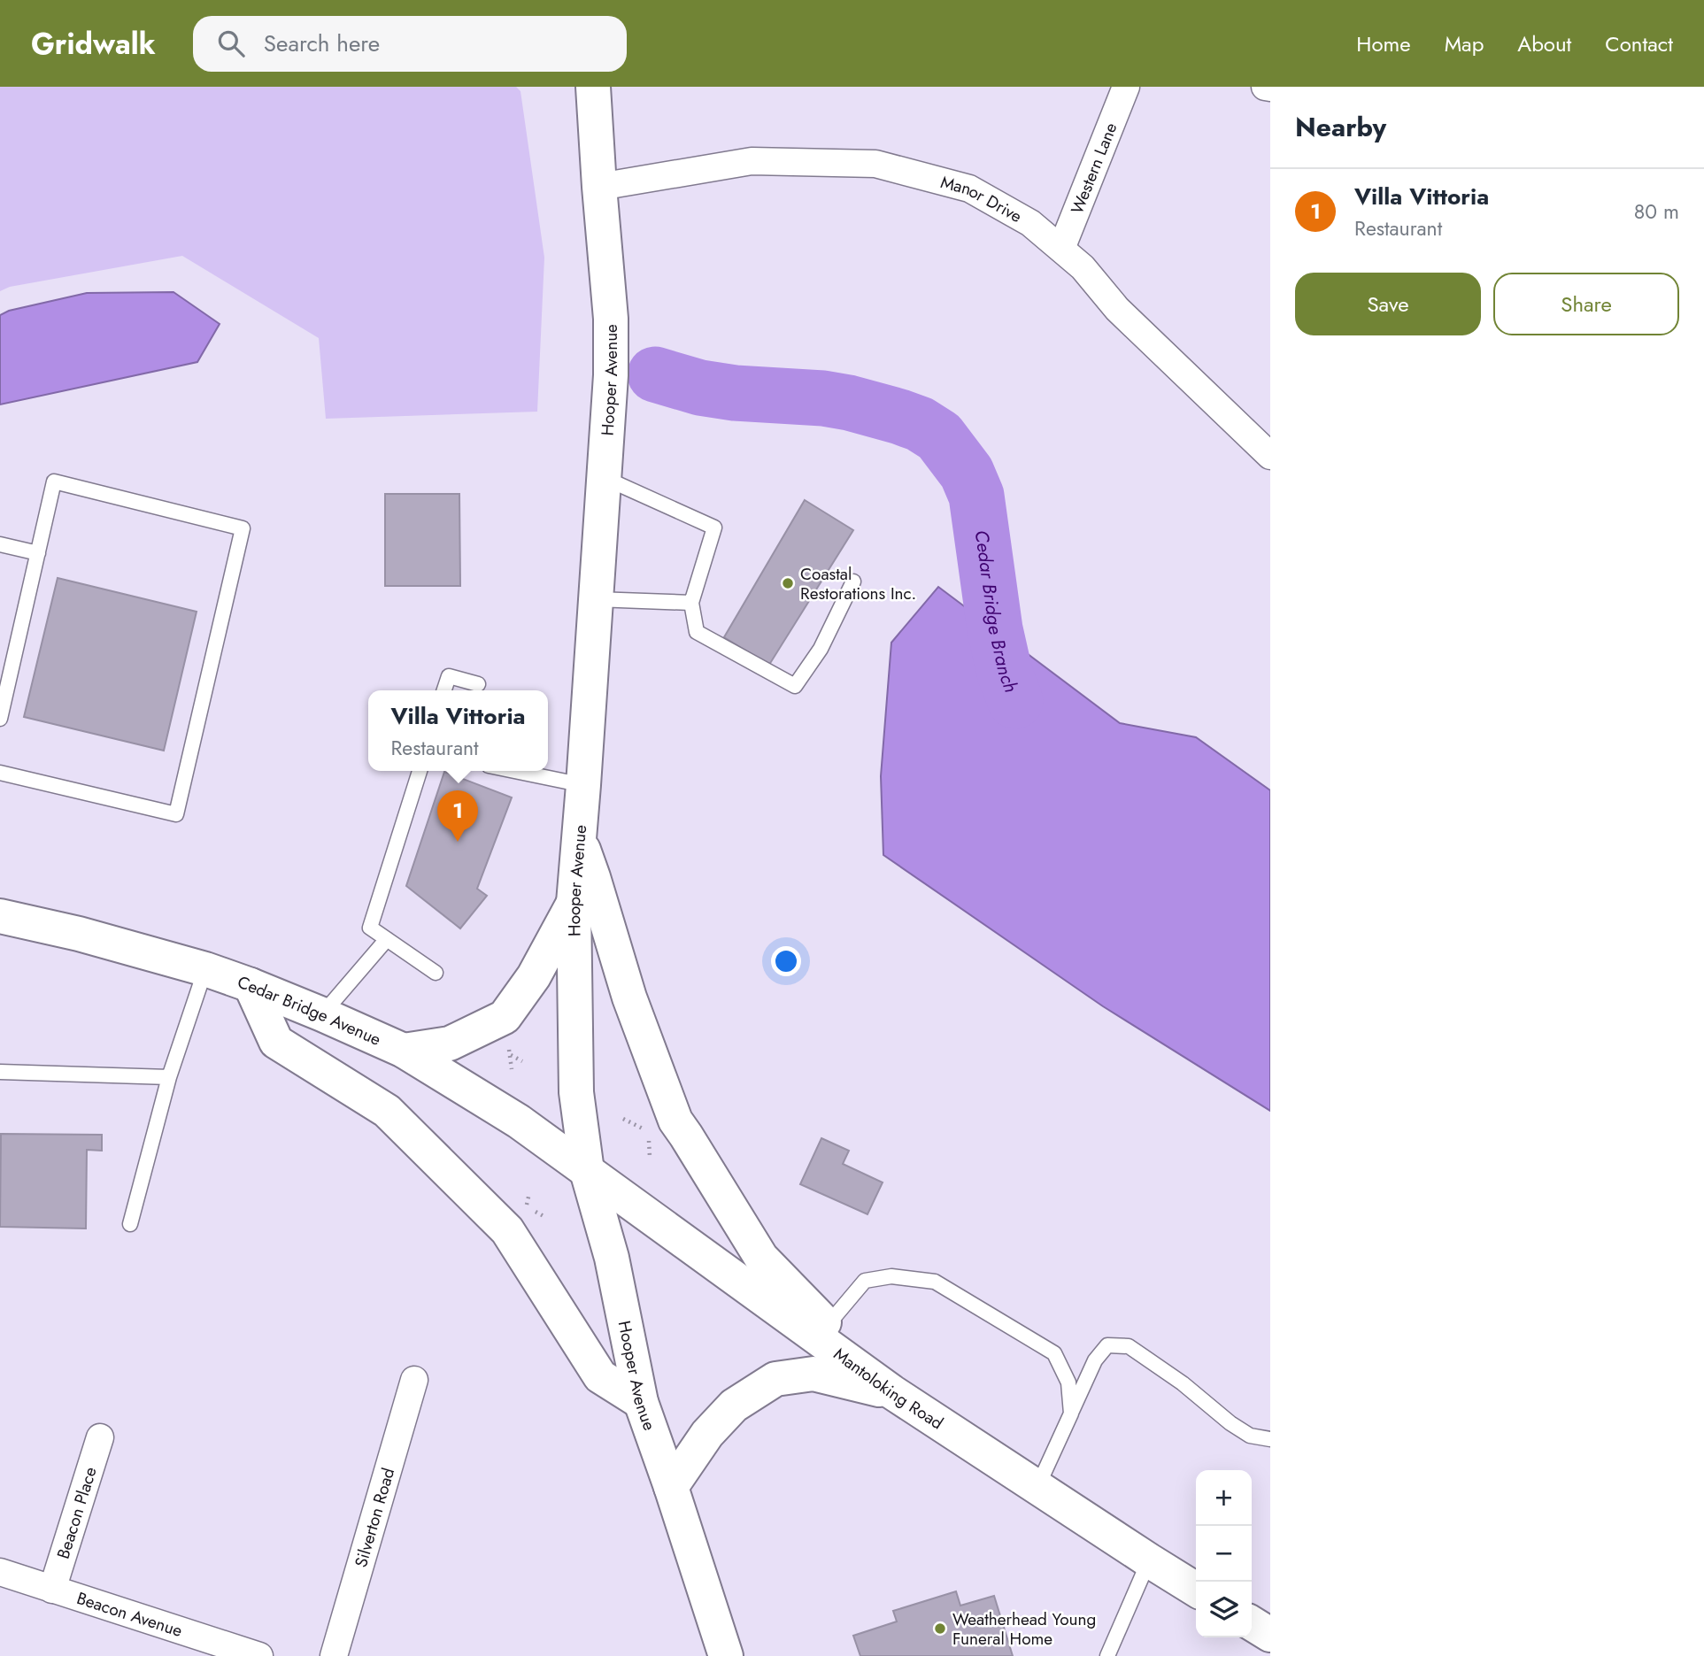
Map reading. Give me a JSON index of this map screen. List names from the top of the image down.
{
  "streets": {
    "main road": ["Hooper Avenue", "Cedar Bridge Avenue", "Mantoloking Road"],
    "street": [
      "Western Lane",
      "Manor Drive",
      "Beacon Place",
      "Silverton Road",
      "Beacon Avenue"
    ]
  },
  "crossings": [
    ["Western Lane", "Manor Drive"],
    ["Manor Drive", "Hooper Avenue"],
    ["Hooper Avenue", "Cedar Bridge Avenue"],
    ["Hooper Avenue", "Mantoloking Road"],
    ["Cedar Bridge Avenue", "Mantoloking Road"],
    ["Beacon Place", "Beacon Avenue"]
  ],
  "water": ["Cedar Bridge Branch"],
  "places": ["Coastal Restorations Inc.", "Weatherhead Young Funeral Home"],
  "page": {
    "header": "Gridwalk",
    "search": "Search here",
    "nav": [
      "Home",
      "Map",
      "About",
      "Contact"
    ],
    "heading": "Nearby",
    "list": [
      {
        "mark": "1",
        "name": "Villa Vittoria",
        "note": "Restaurant",
        "value": "80 m"
      }
    ],
    "buttons": ["Save", "Share"],
    "popup": ["Villa Vittoria", "Restaurant"],
    "pins": "1",
    "map_buttons": ["+", "−"]
  }
}
